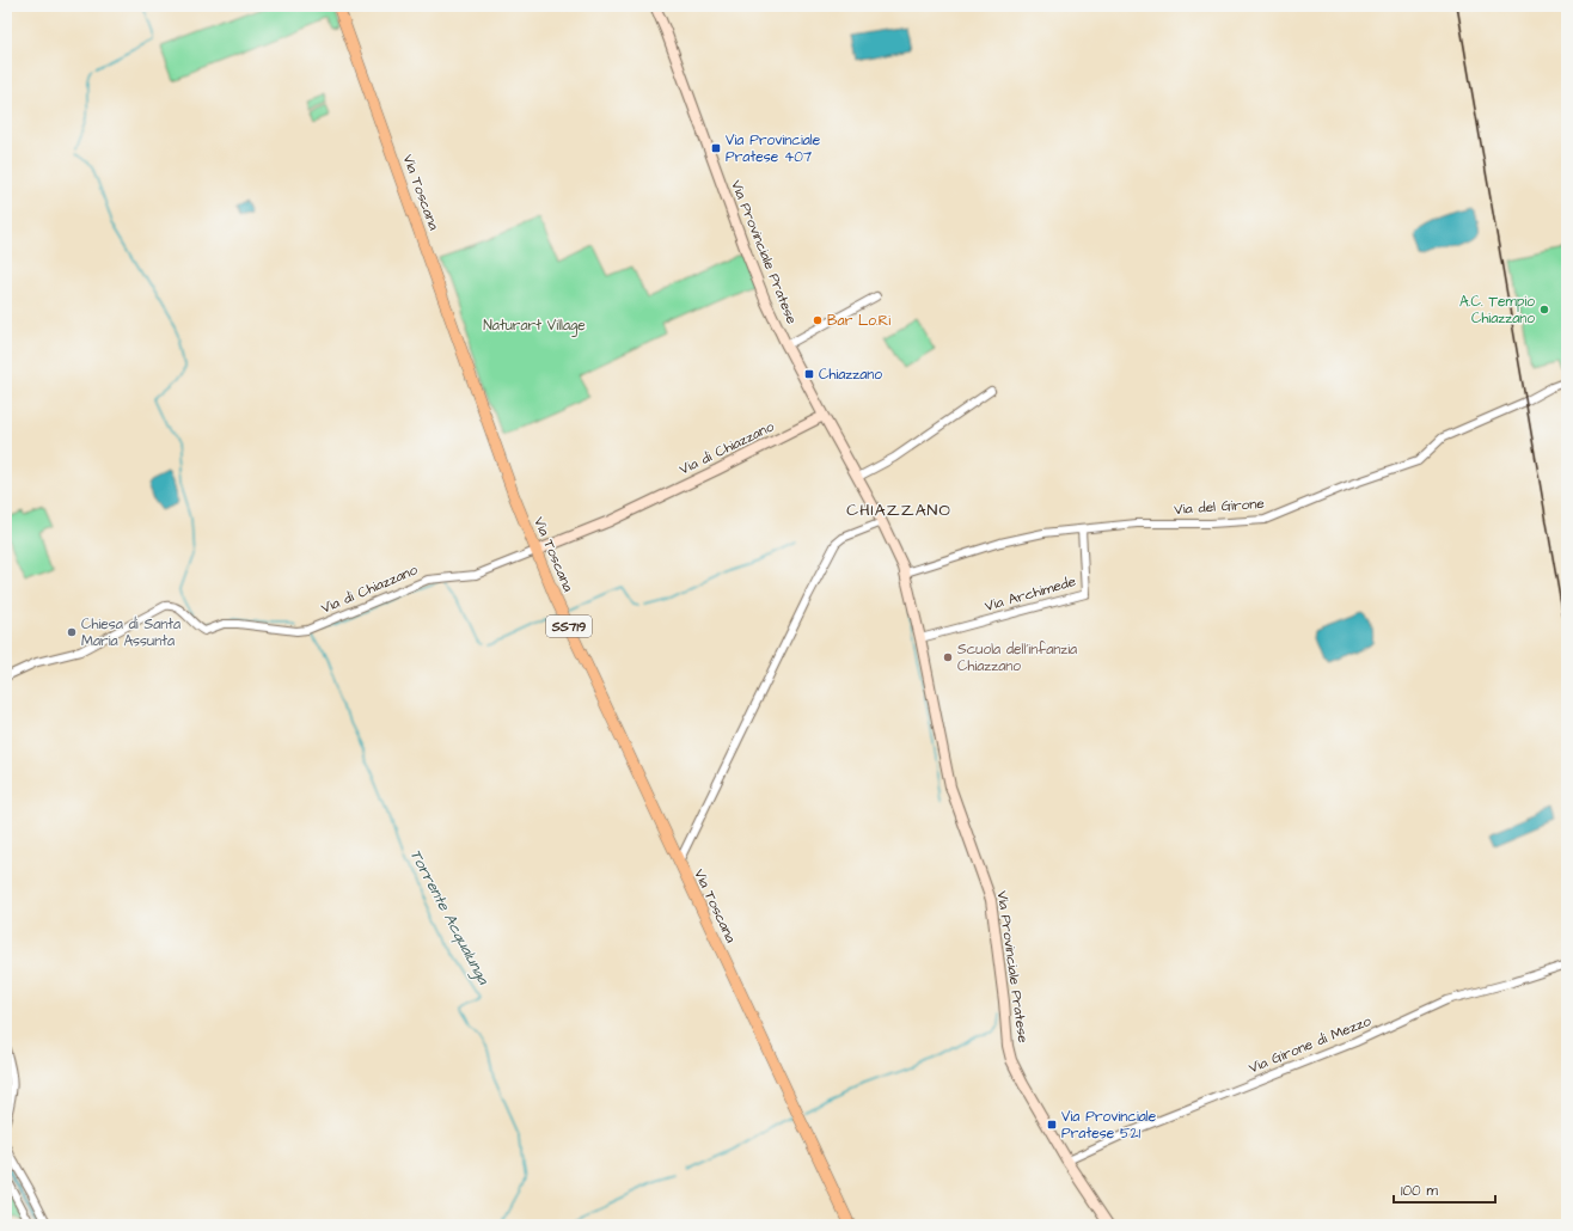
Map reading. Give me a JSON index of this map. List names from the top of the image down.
{
  "streets": {
    "main road": ["Via Toscana", "SS719"],
    "street": [
      "Via Provinciale Pratese",
      "Via di Chiazzano",
      "Via del Girone",
      "Via Archimede",
      "Via Girone di Mezzo"
    ]
  },
  "crossings": [
    ["Via Toscana", "Via di Chiazzano"],
    ["Via Provinciale Pratese", "Via di Chiazzano"],
    ["Via Provinciale Pratese", "Via del Girone"],
    ["Via Provinciale Pratese", "Via Archimede"],
    ["Via Provinciale Pratese", "Via Girone di Mezzo"],
    ["Via del Girone", "Via Archimede"]
  ],
  "districts": ["CHIAZZANO"],
  "water": ["Torrente Acqualunga"],
  "parks": ["Naturart Village"],
  "places": {
    "transit": ["Via Provinciale Pratese 407", "Chiazzano", "Via Provinciale Pratese 521"],
    "other": [
      "A.C. Tempio Chiazzano",
      "Bar Lo.Ri",
      "Chiesa di Santa Maria Assunta",
      "Scuola dell'infanzia Chiazzano"
    ]
  },
  "scale_bar": "100 m"
}
